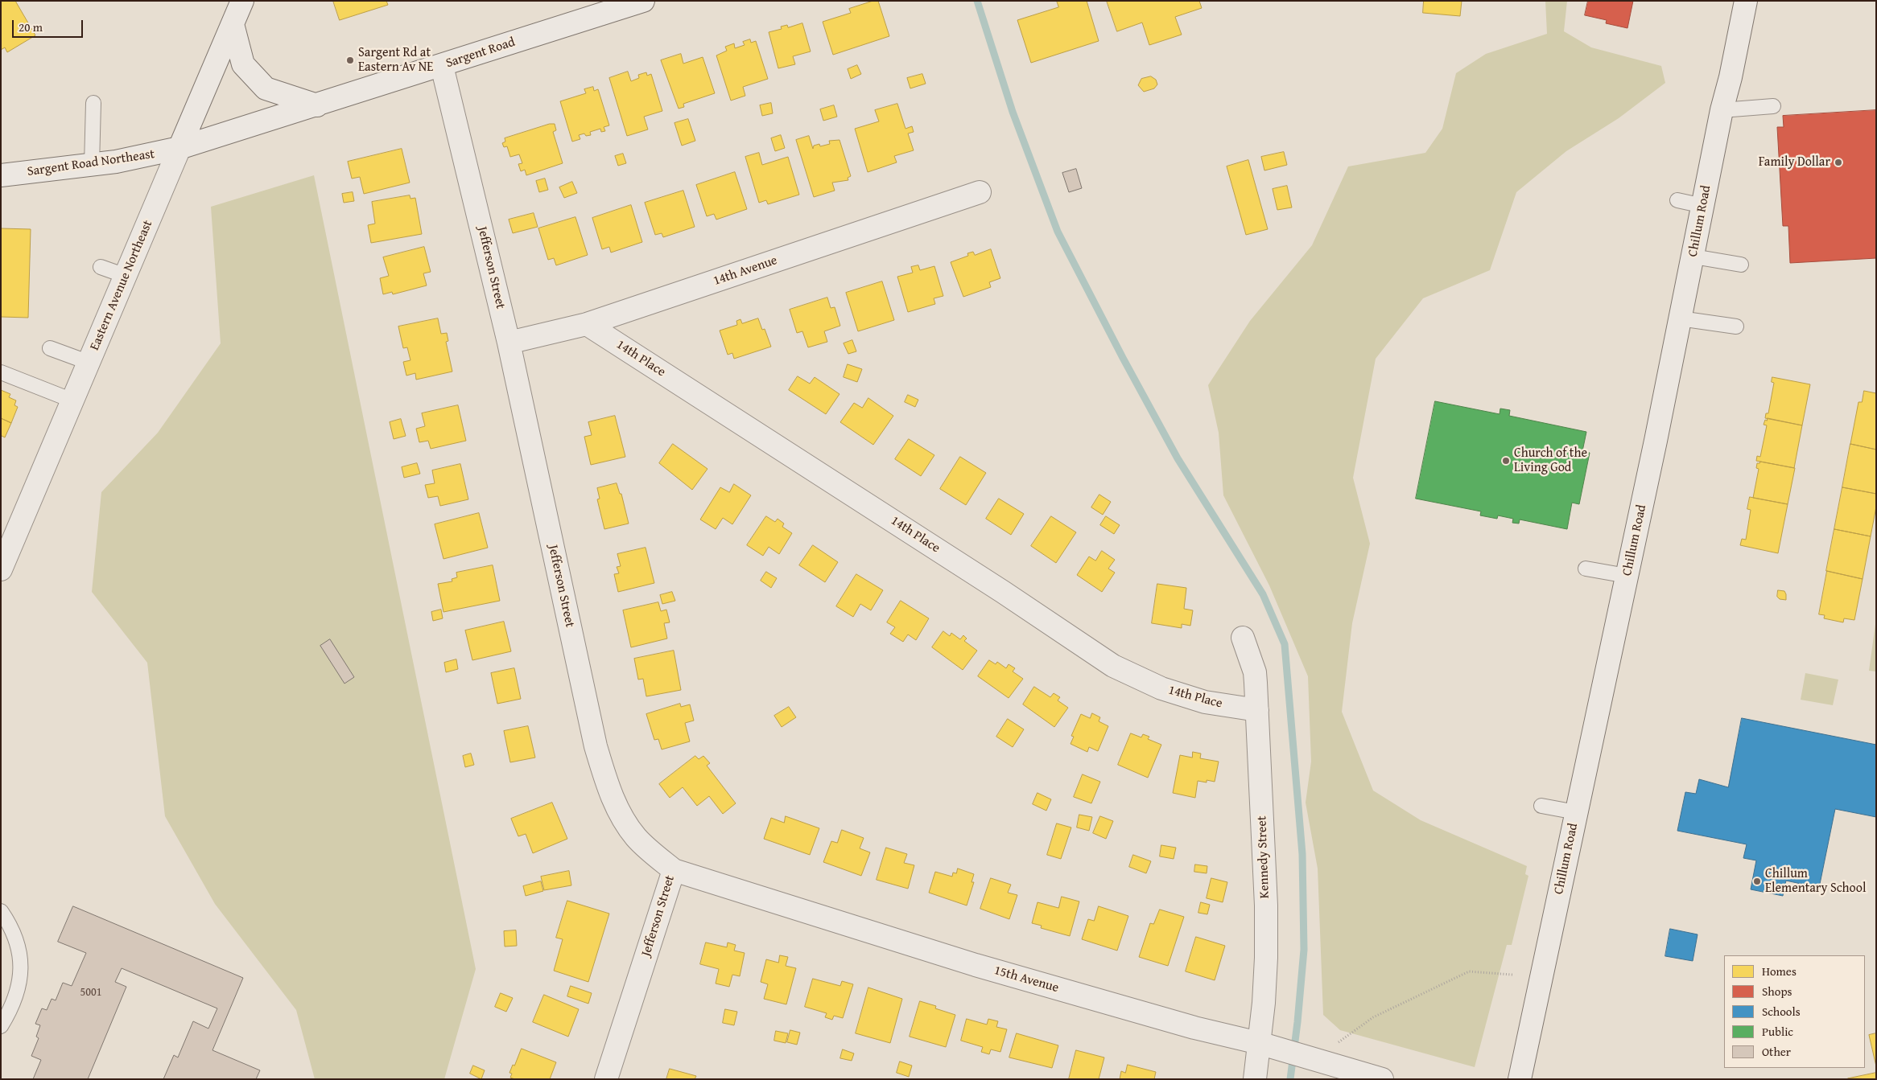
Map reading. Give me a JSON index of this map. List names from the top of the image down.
{
  "streets": {
    "street": [
      "Sargent Road",
      "Sargent Road Northeast",
      "Chillum Road",
      "Jefferson Street",
      "14th Avenue",
      "Eastern Avenue Northeast",
      "14th Place",
      "Kennedy Street",
      "15th Avenue"
    ]
  },
  "crossings": [
    ["Sargent Road", "Sargent Road Northeast"],
    ["Sargent Road", "Jefferson Street"],
    ["Sargent Road", "Eastern Avenue Northeast"],
    ["Sargent Road Northeast", "Eastern Avenue Northeast"],
    ["Jefferson Street", "14th Avenue"],
    ["Jefferson Street", "15th Avenue"],
    ["14th Avenue", "14th Place"],
    ["14th Place", "Kennedy Street"],
    ["Kennedy Street", "15th Avenue"]
  ],
  "places": [
    "Sargent Rd at Eastern Av NE",
    "Family Dollar",
    "Church of the Living God",
    "Chillum Elementary School"
  ],
  "house_numbers": ["5001"],
  "legend": [
    "Homes",
    "Shops",
    "Schools",
    "Public",
    "Other"
  ],
  "scale_bar": "20 m"
}
